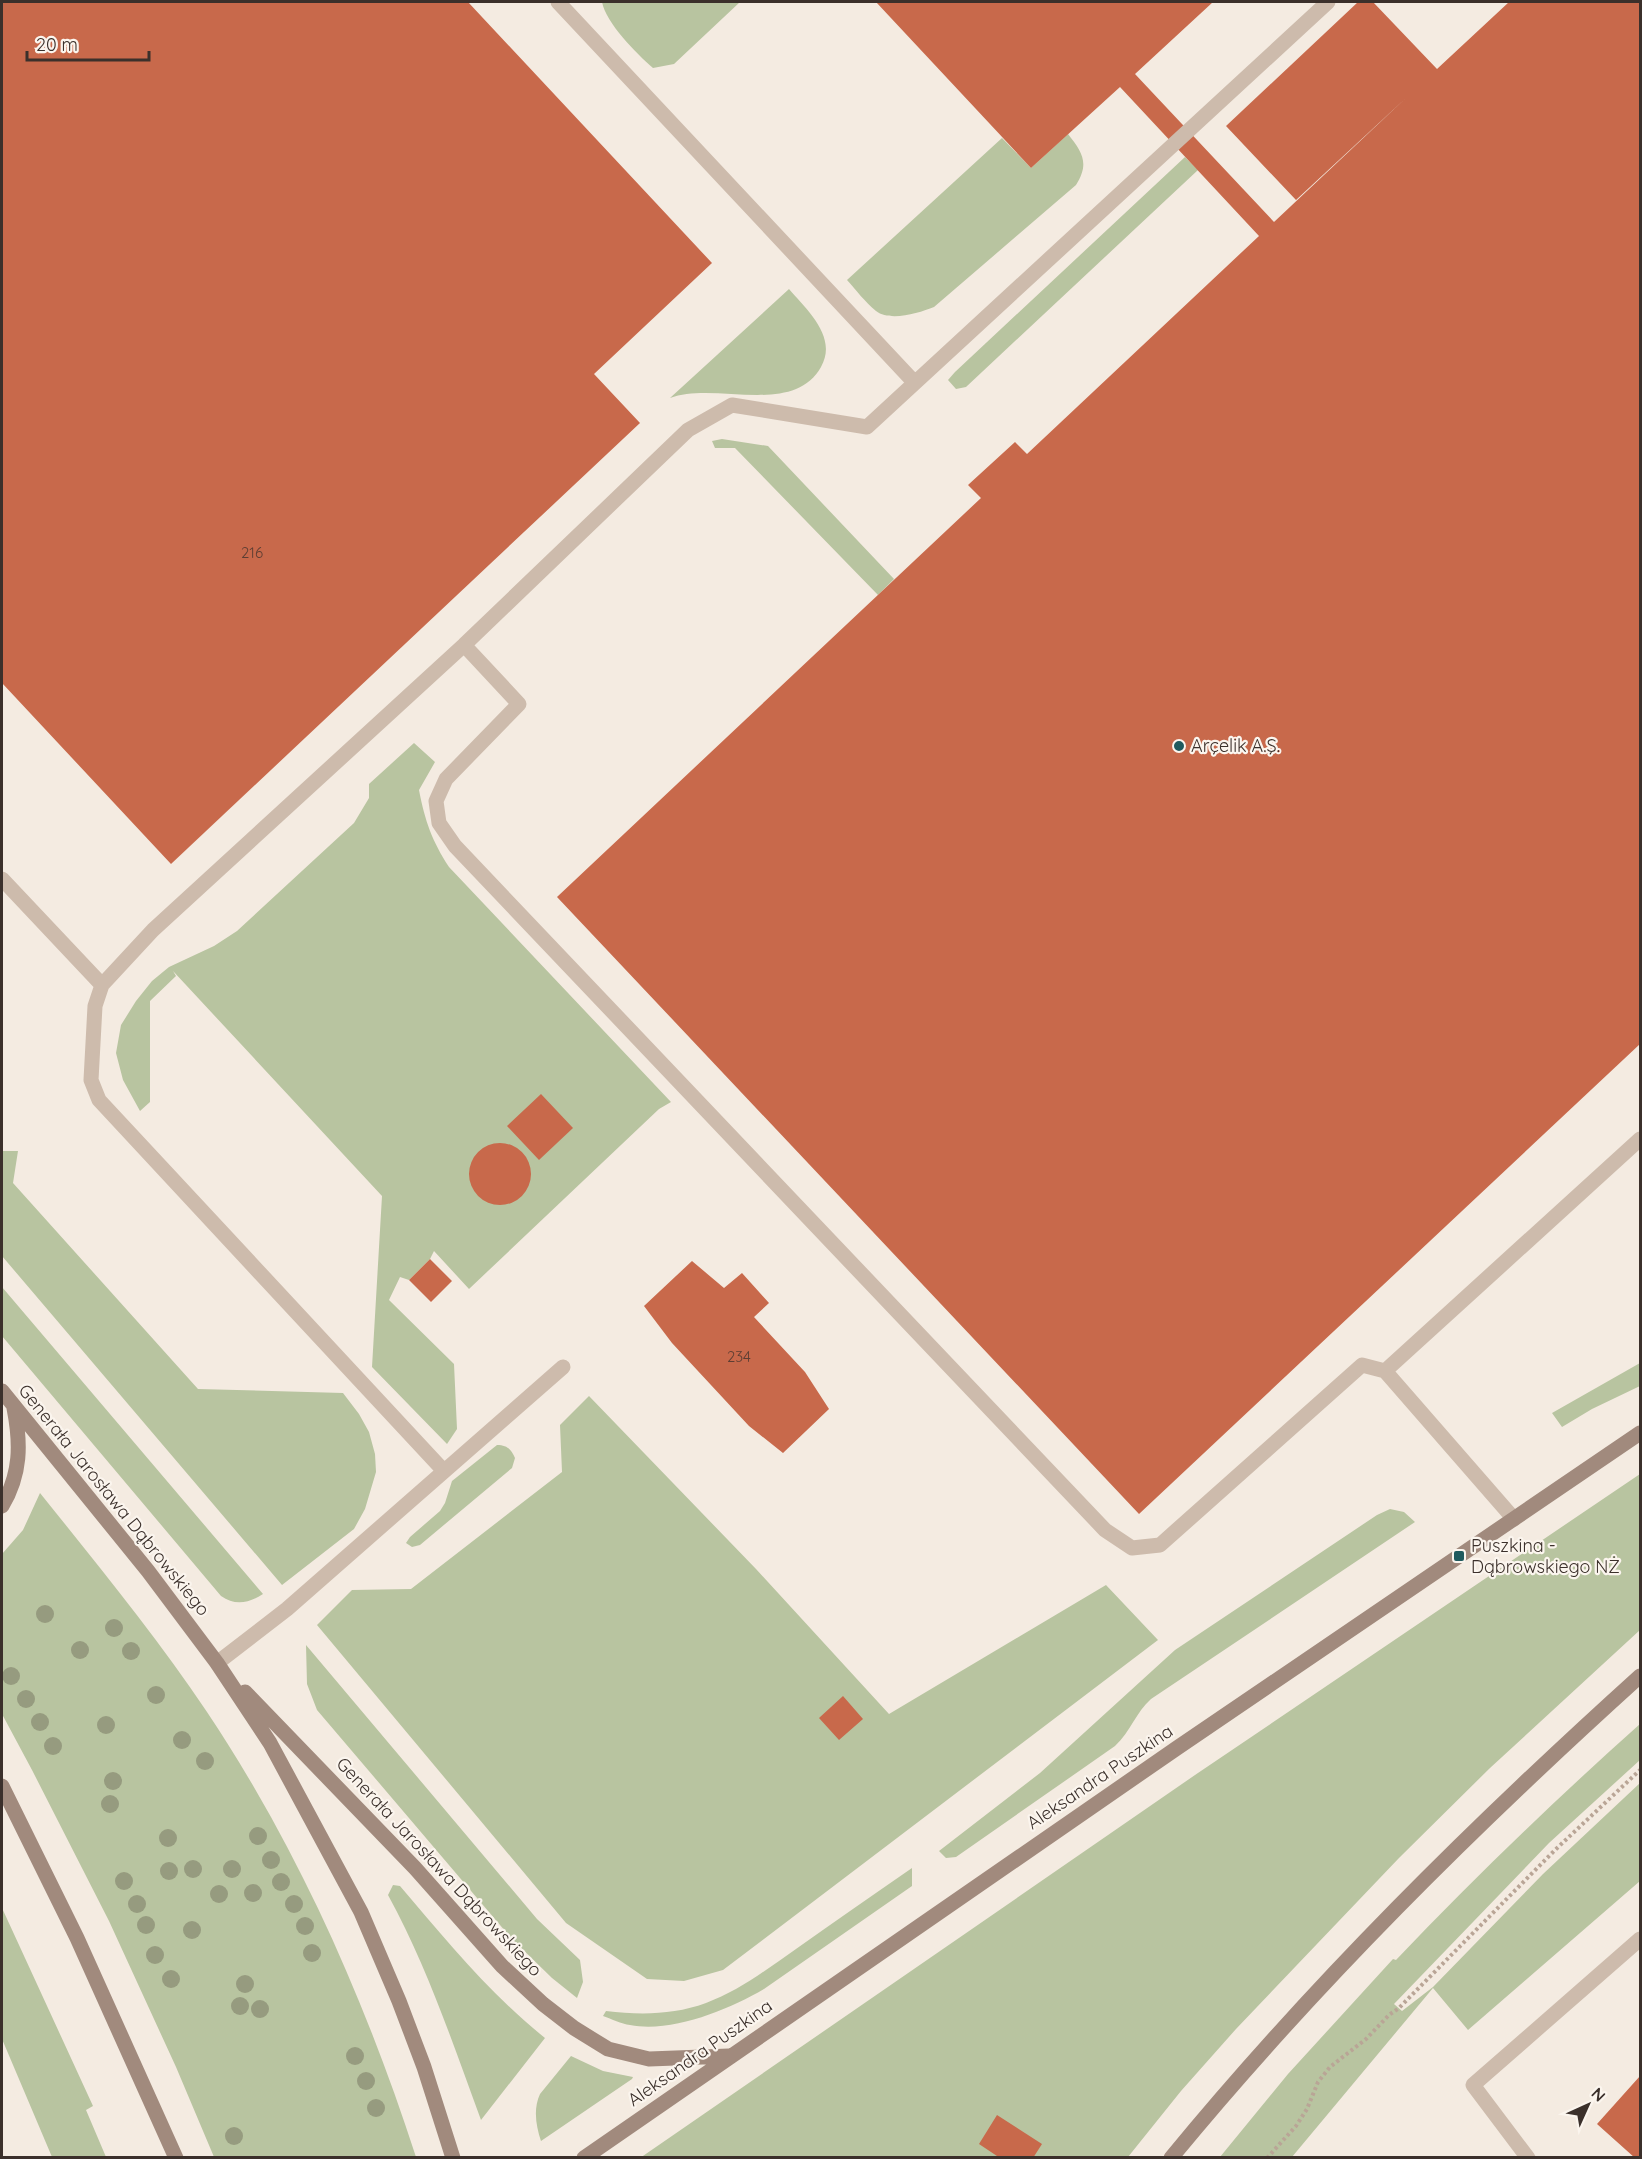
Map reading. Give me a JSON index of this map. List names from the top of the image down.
{
  "streets": {
    "main road": ["Generała Jarosława Dąbrowskiego", "Aleksandra Puszkina"]
  },
  "crossings": [
    ["Generała Jarosława Dąbrowskiego", "Aleksandra Puszkina"]
  ],
  "places": {
    "other": ["Arçelik A.Ş."],
    "transit": ["Puszkina - Dąbrowskiego NŻ"]
  },
  "house_numbers": ["216", "234"],
  "scale_bar": "20 m",
  "north": "top right"
}
